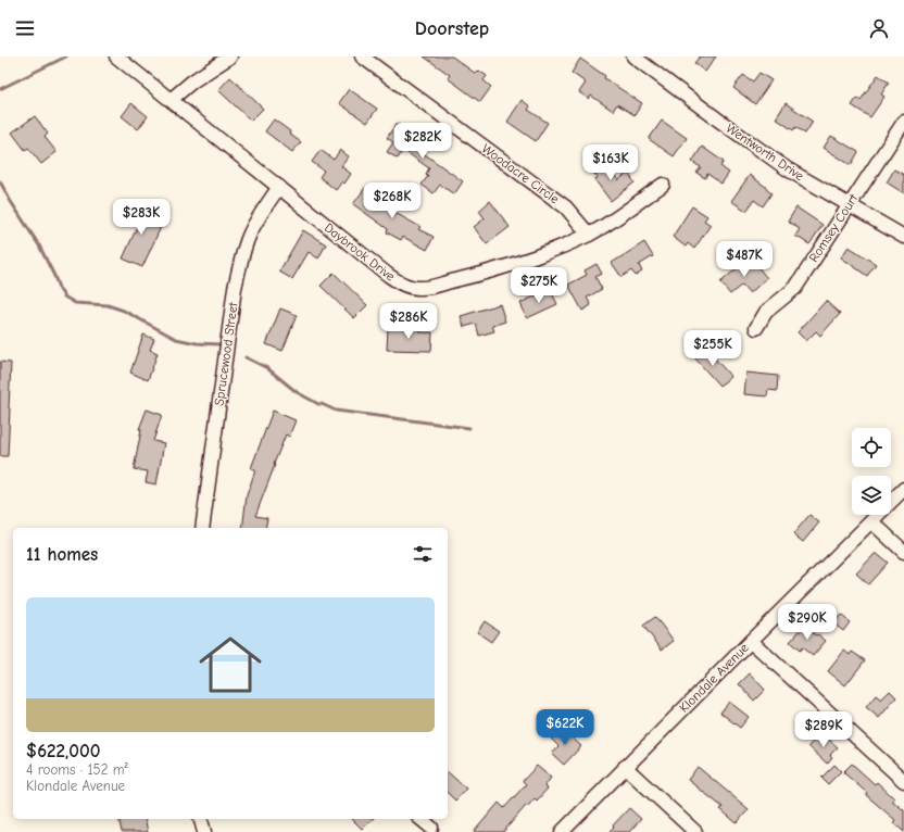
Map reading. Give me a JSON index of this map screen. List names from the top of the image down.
{
  "streets": {
    "street": [
      "Wentworth Drive",
      "Woodacre Circle",
      "Romsey Court",
      "Daybrook Drive",
      "Sprucewood Street",
      "Klondale Avenue"
    ]
  },
  "crossings": [
    ["Wentworth Drive", "Romsey Court"],
    ["Woodacre Circle", "Daybrook Drive"],
    ["Daybrook Drive", "Sprucewood Street"]
  ],
  "page": {
    "header": "Doorstep",
    "price": [
      "$282K",
      "$163K",
      "$268K",
      "$283K",
      "$487K",
      "$275K",
      "$286K",
      "$255K",
      "$290K",
      "$622K",
      "$289K"
    ],
    "heading": "11 homes",
    "list": [
      {
        "name": "$622,000",
        "note": "4 rooms · 152 m² · Klondale Avenue"
      }
    ]
  }
}
